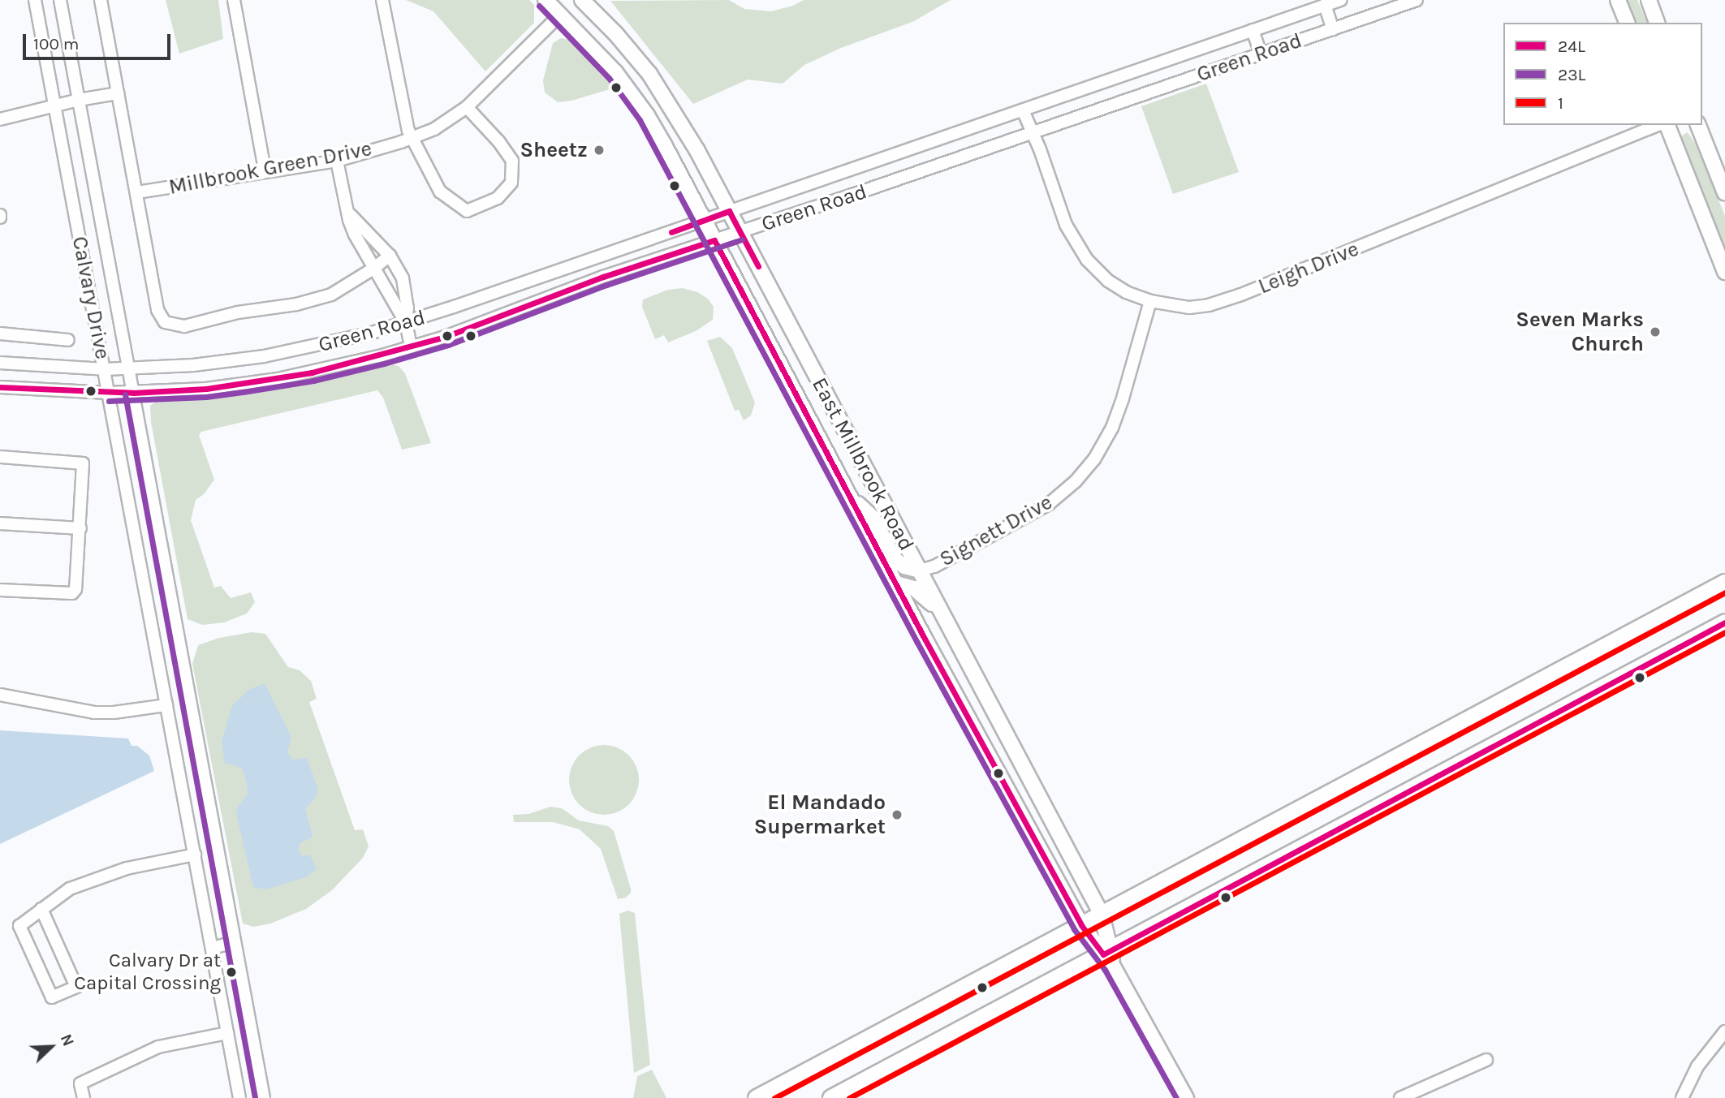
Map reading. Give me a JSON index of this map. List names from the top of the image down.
{
  "streets": {
    "main road": ["East Millbrook Road"],
    "street": [
      "Green Road",
      "Millbrook Green Drive",
      "Leigh Drive",
      "Calvary Drive",
      "Signett Drive"
    ]
  },
  "crossings": [
    ["Green Road", "Leigh Drive"],
    ["Green Road", "Calvary Drive"],
    ["Green Road", "East Millbrook Road"],
    ["Millbrook Green Drive", "East Millbrook Road"],
    ["Leigh Drive", "Signett Drive"],
    ["East Millbrook Road", "Signett Drive"]
  ],
  "places": [
    "Sheetz",
    "Seven Marks Church",
    "El Mandado Supermarket",
    "Calvary Dr at Capital Crossing"
  ],
  "lines": ["transit line 23L", "transit line 24L", "transit line 1"],
  "legend": ["24L", "23L", "1"],
  "scale_bar": "100 m",
  "north": "top right"
}
